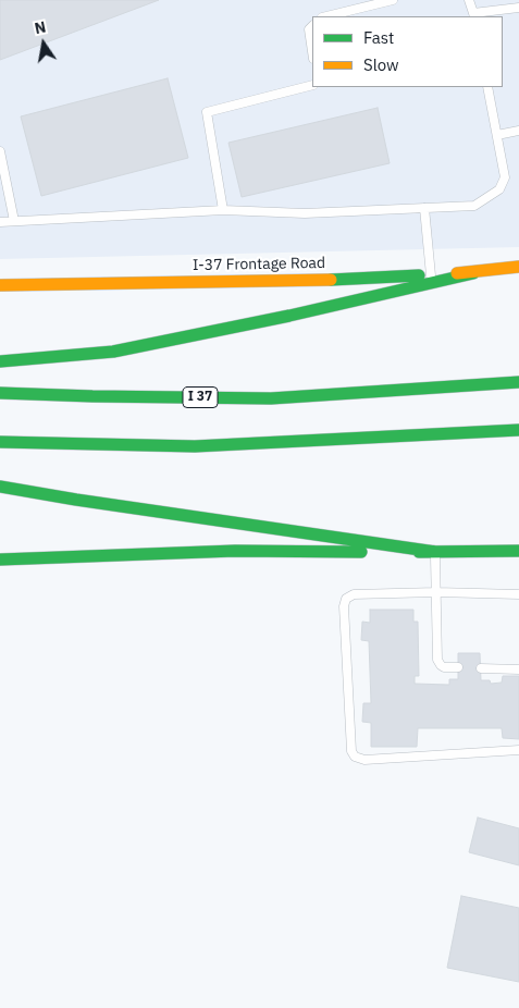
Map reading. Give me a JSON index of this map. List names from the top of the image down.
{
  "streets": {
    "main road": ["I-37 Frontage Road", "I 37"]
  },
  "legend": ["Fast", "Slow"],
  "north": "top"
}
